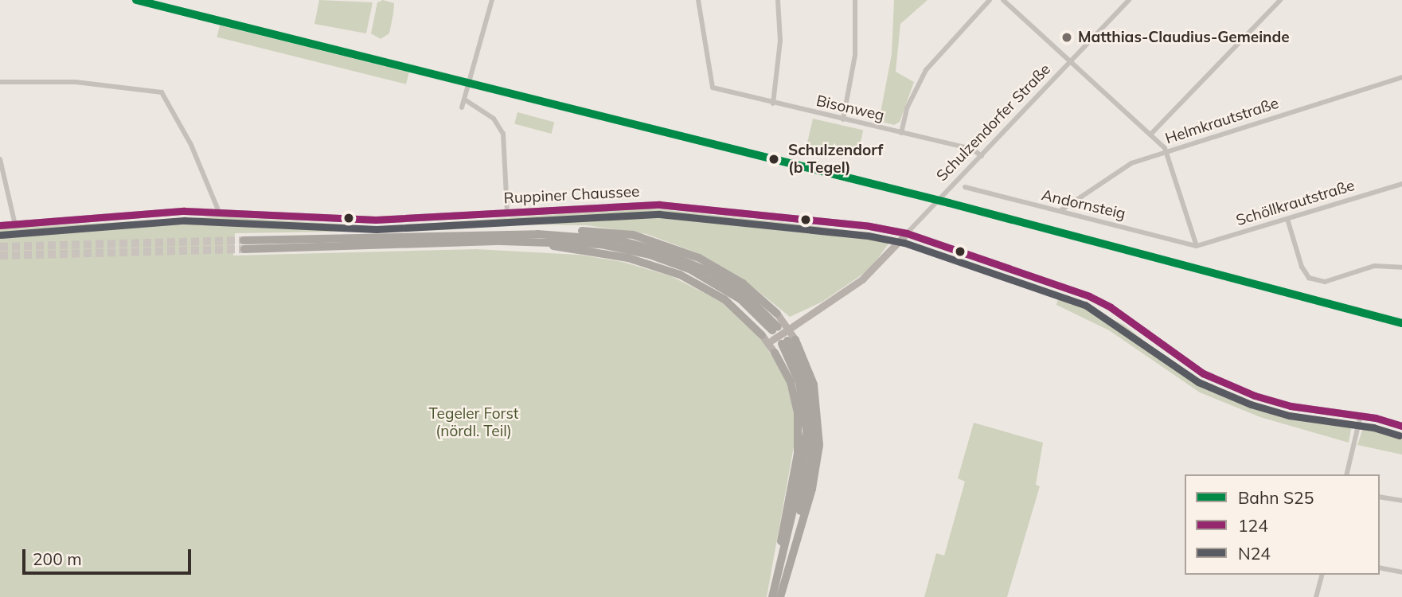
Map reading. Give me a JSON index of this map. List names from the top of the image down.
{
  "streets": {
    "street": [
      "Bisonweg",
      "Helmkrautstraße",
      "Schulzendorfer Straße",
      "Ruppiner Chaussee",
      "Schöllkrautstraße",
      "Andornsteig"
    ]
  },
  "crossings": [
    ["Bisonweg", "Schulzendorfer Straße"],
    ["Helmkrautstraße", "Andornsteig"],
    ["Schulzendorfer Straße", "Ruppiner Chaussee"],
    ["Schöllkrautstraße", "Andornsteig"]
  ],
  "parks": ["Tegeler Forst (nördl. Teil)"],
  "places": ["Matthias-Claudius-Gemeinde", "Schulzendorf (b Tegel)"],
  "lines": ["rail line S25", "transit line 124", "transit line N24"],
  "legend": ["Bahn S25", "124", "N24"],
  "scale_bar": "200 m"
}
